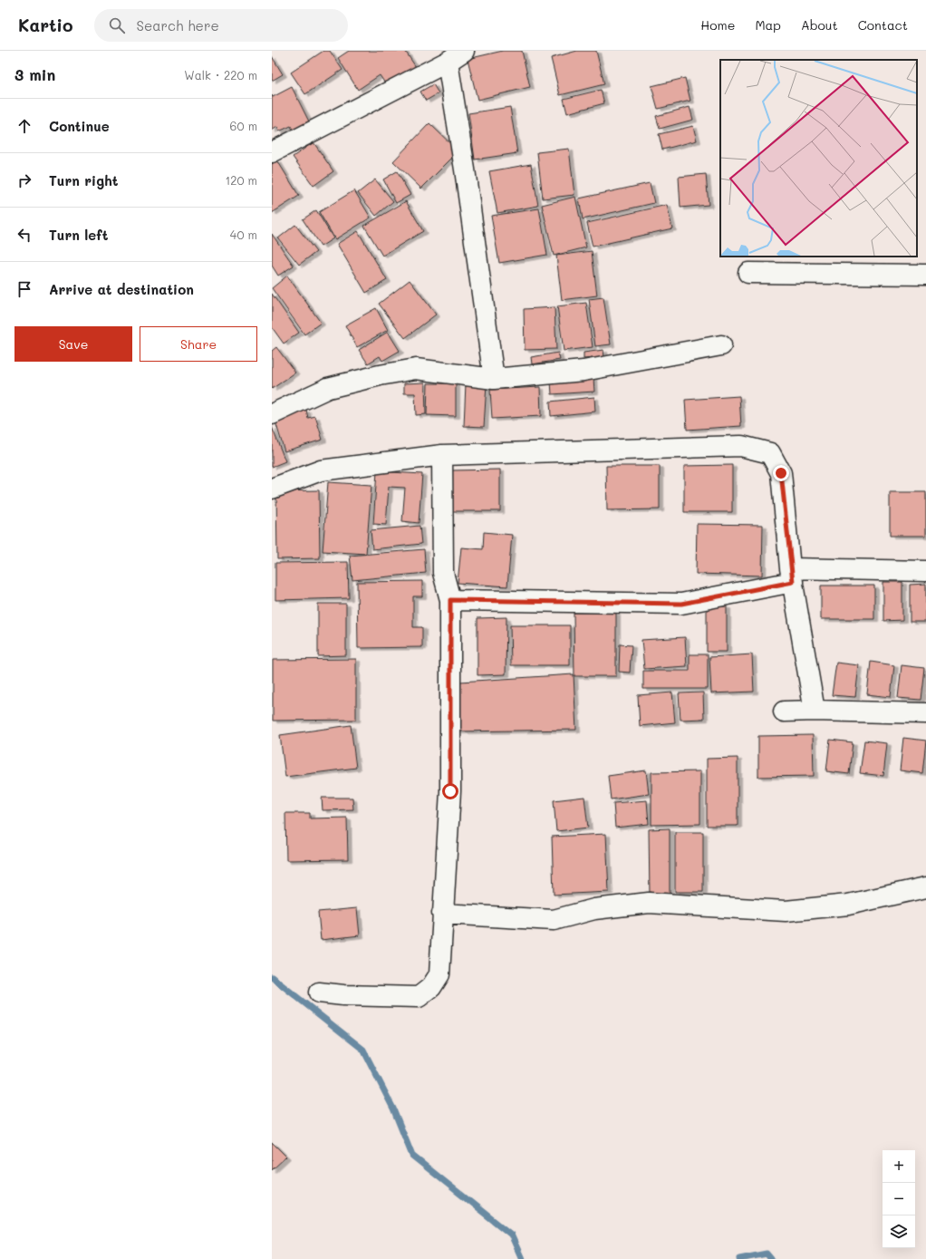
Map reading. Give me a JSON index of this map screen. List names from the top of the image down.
{
  "page": {
    "header": "Kartio",
    "search": "Search here",
    "nav": [
      "Home",
      "Map",
      "About",
      "Contact"
    ],
    "heading": ["3 min", "Walk · 220 m"],
    "list": [
      ["Continue", "60 m"],
      ["Turn right", "120 m"],
      ["Turn left", "40 m"],
      "Arrive at destination"
    ],
    "buttons": ["Save", "Share"],
    "map_buttons": ["+", "−"]
  }
}
